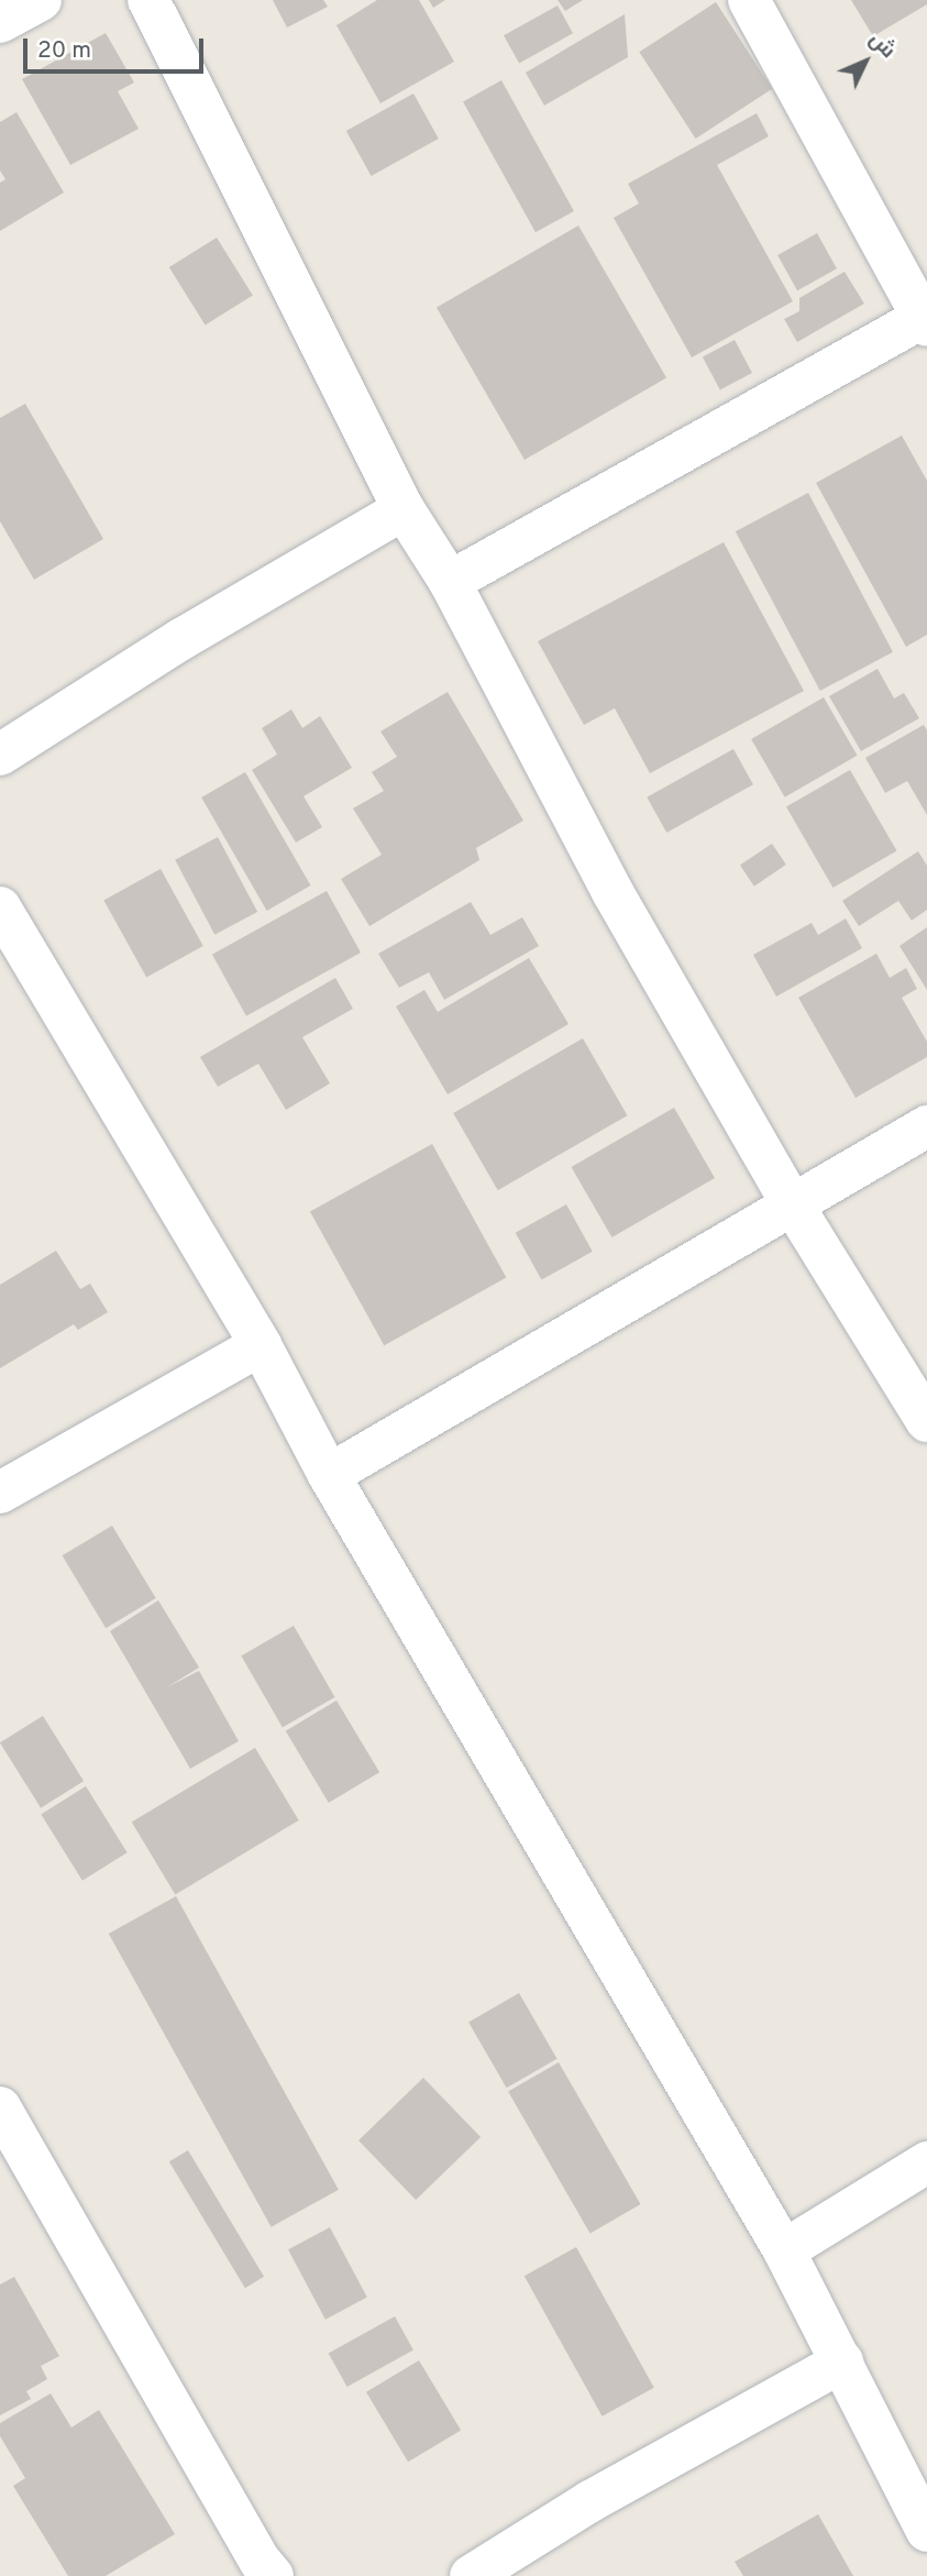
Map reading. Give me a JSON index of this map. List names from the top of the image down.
{
  "scale_bar": "20 m",
  "north": "top right"
}
